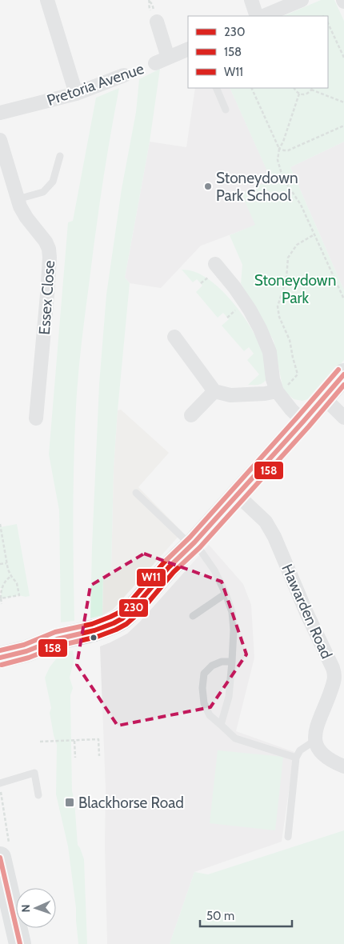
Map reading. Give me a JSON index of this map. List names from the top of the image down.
{
  "streets": {
    "street": ["Pretoria Avenue", "Essex Close", "Hawarden Road"]
  },
  "parks": ["Stoneydown Park"],
  "places": {
    "other": ["Stoneydown Park School"],
    "transit": ["Blackhorse Road"]
  },
  "lines": ["transit line W11", "transit line 230", "transit line 158"],
  "legend": ["230", "158", "W11"],
  "scale_bar": "50 m",
  "north": "left"
}
